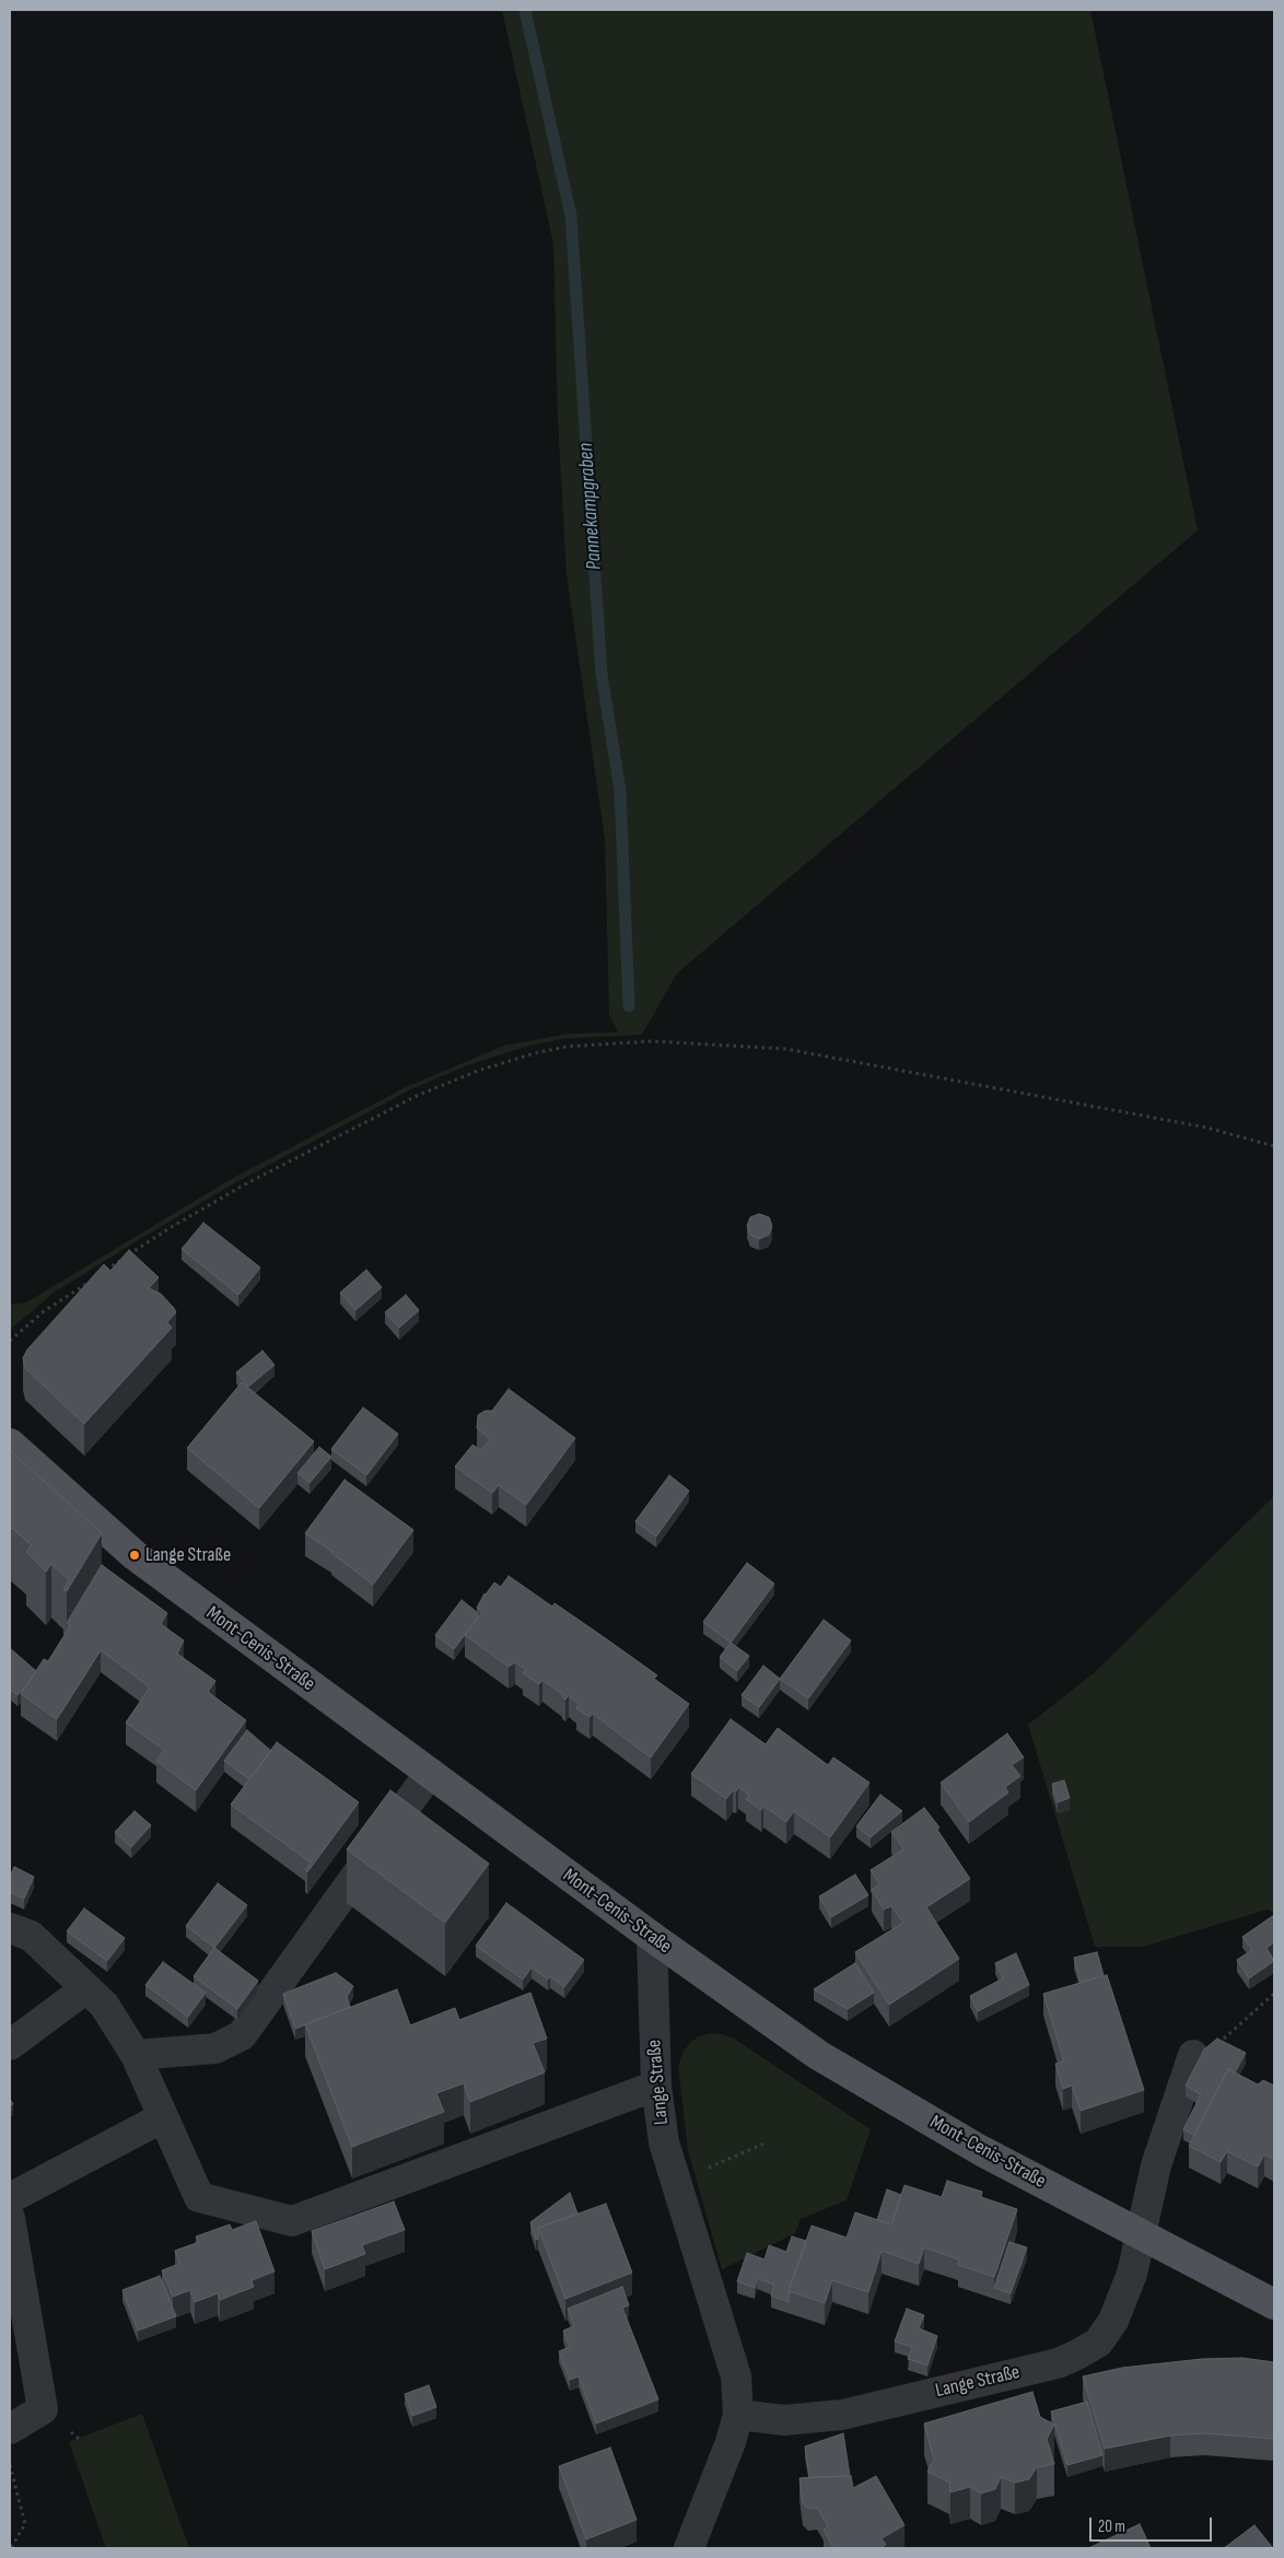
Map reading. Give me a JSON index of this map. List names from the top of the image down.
{
  "streets": {
    "main road": ["Mont-Cenis-Straße"],
    "street": ["Lange Straße"]
  },
  "crossings": [
    ["Mont-Cenis-Straße", "Lange Straße"]
  ],
  "water": ["Pannekampgraben"],
  "places": ["Lange Straße"],
  "scale_bar": "20 m"
}
